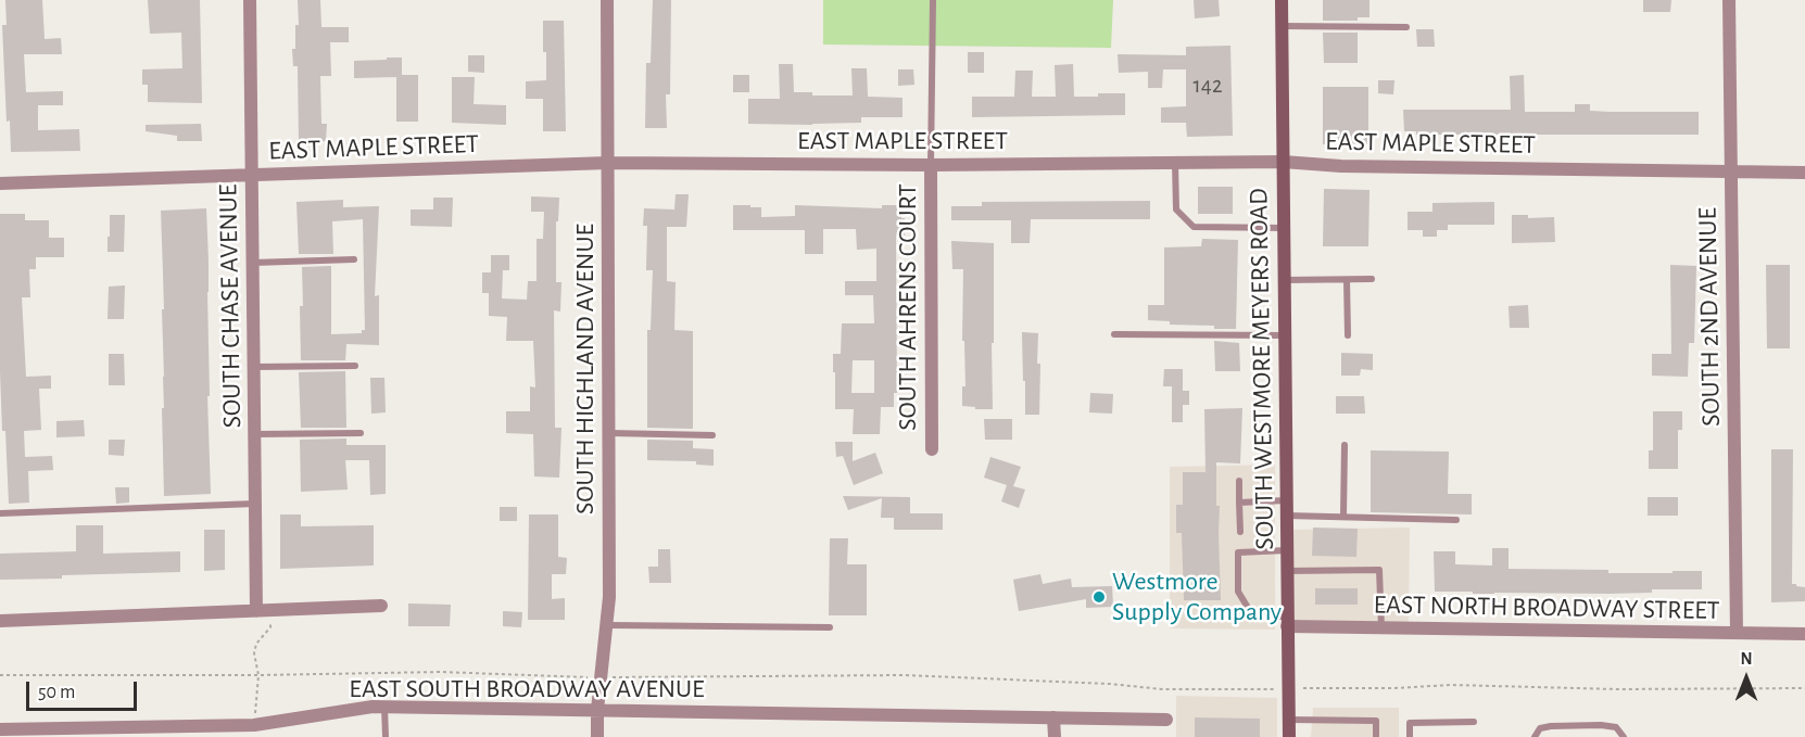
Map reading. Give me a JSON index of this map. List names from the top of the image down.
{
  "streets": {
    "street": [
      "EAST MAPLE STREET",
      "SOUTH CHASE AVENUE",
      "SOUTH AHRENS COURT",
      "SOUTH 2ND AVENUE",
      "SOUTH HIGHLAND AVENUE",
      "SOUTH WESTMORE MEYERS ROAD",
      "EAST NORTH BROADWAY STREET",
      "EAST SOUTH BROADWAY AVENUE"
    ]
  },
  "crossings": [
    ["EAST MAPLE STREET", "SOUTH CHASE AVENUE"],
    ["EAST MAPLE STREET", "SOUTH AHRENS COURT"],
    ["EAST MAPLE STREET", "SOUTH 2ND AVENUE"],
    ["EAST MAPLE STREET", "SOUTH HIGHLAND AVENUE"],
    ["EAST MAPLE STREET", "SOUTH WESTMORE MEYERS ROAD"],
    ["SOUTH 2ND AVENUE", "EAST NORTH BROADWAY STREET"],
    ["SOUTH HIGHLAND AVENUE", "EAST SOUTH BROADWAY AVENUE"],
    ["SOUTH WESTMORE MEYERS ROAD", "EAST NORTH BROADWAY STREET"]
  ],
  "places": ["Westmore Supply Company"],
  "house_numbers": ["142"],
  "scale_bar": "50 m",
  "north": "top"
}
